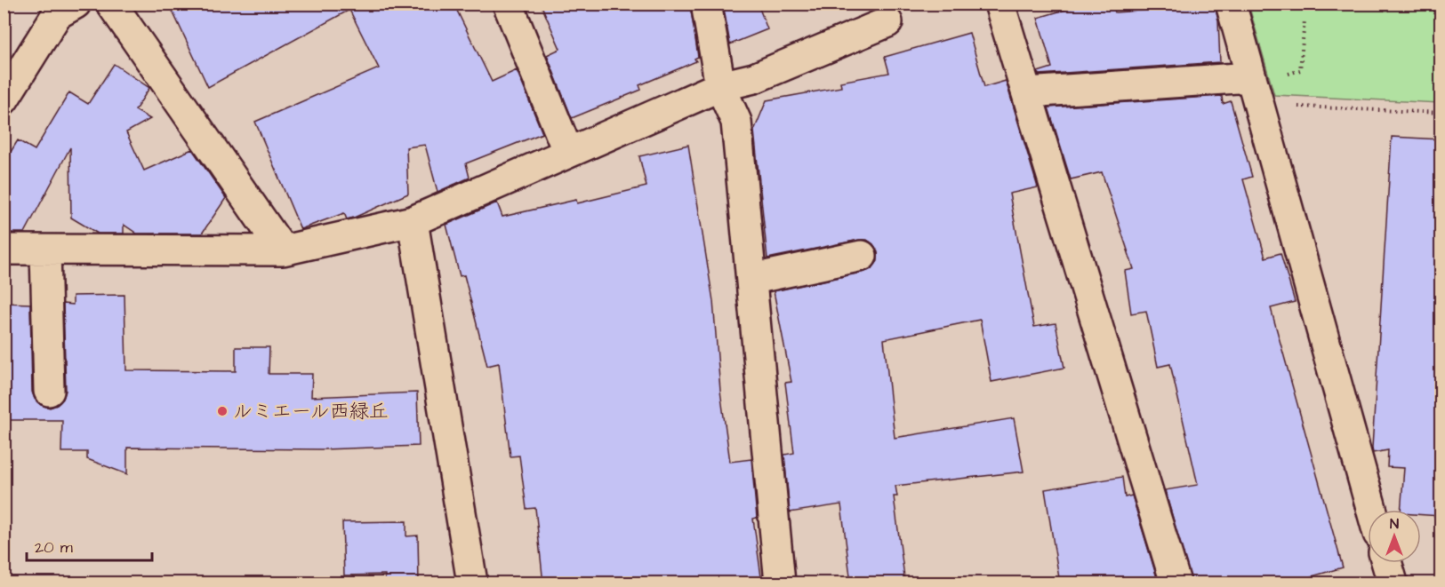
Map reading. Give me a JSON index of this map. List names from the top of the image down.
{
  "places": ["ルミエール西緑丘"],
  "scale_bar": "20 m",
  "north": "top"
}
